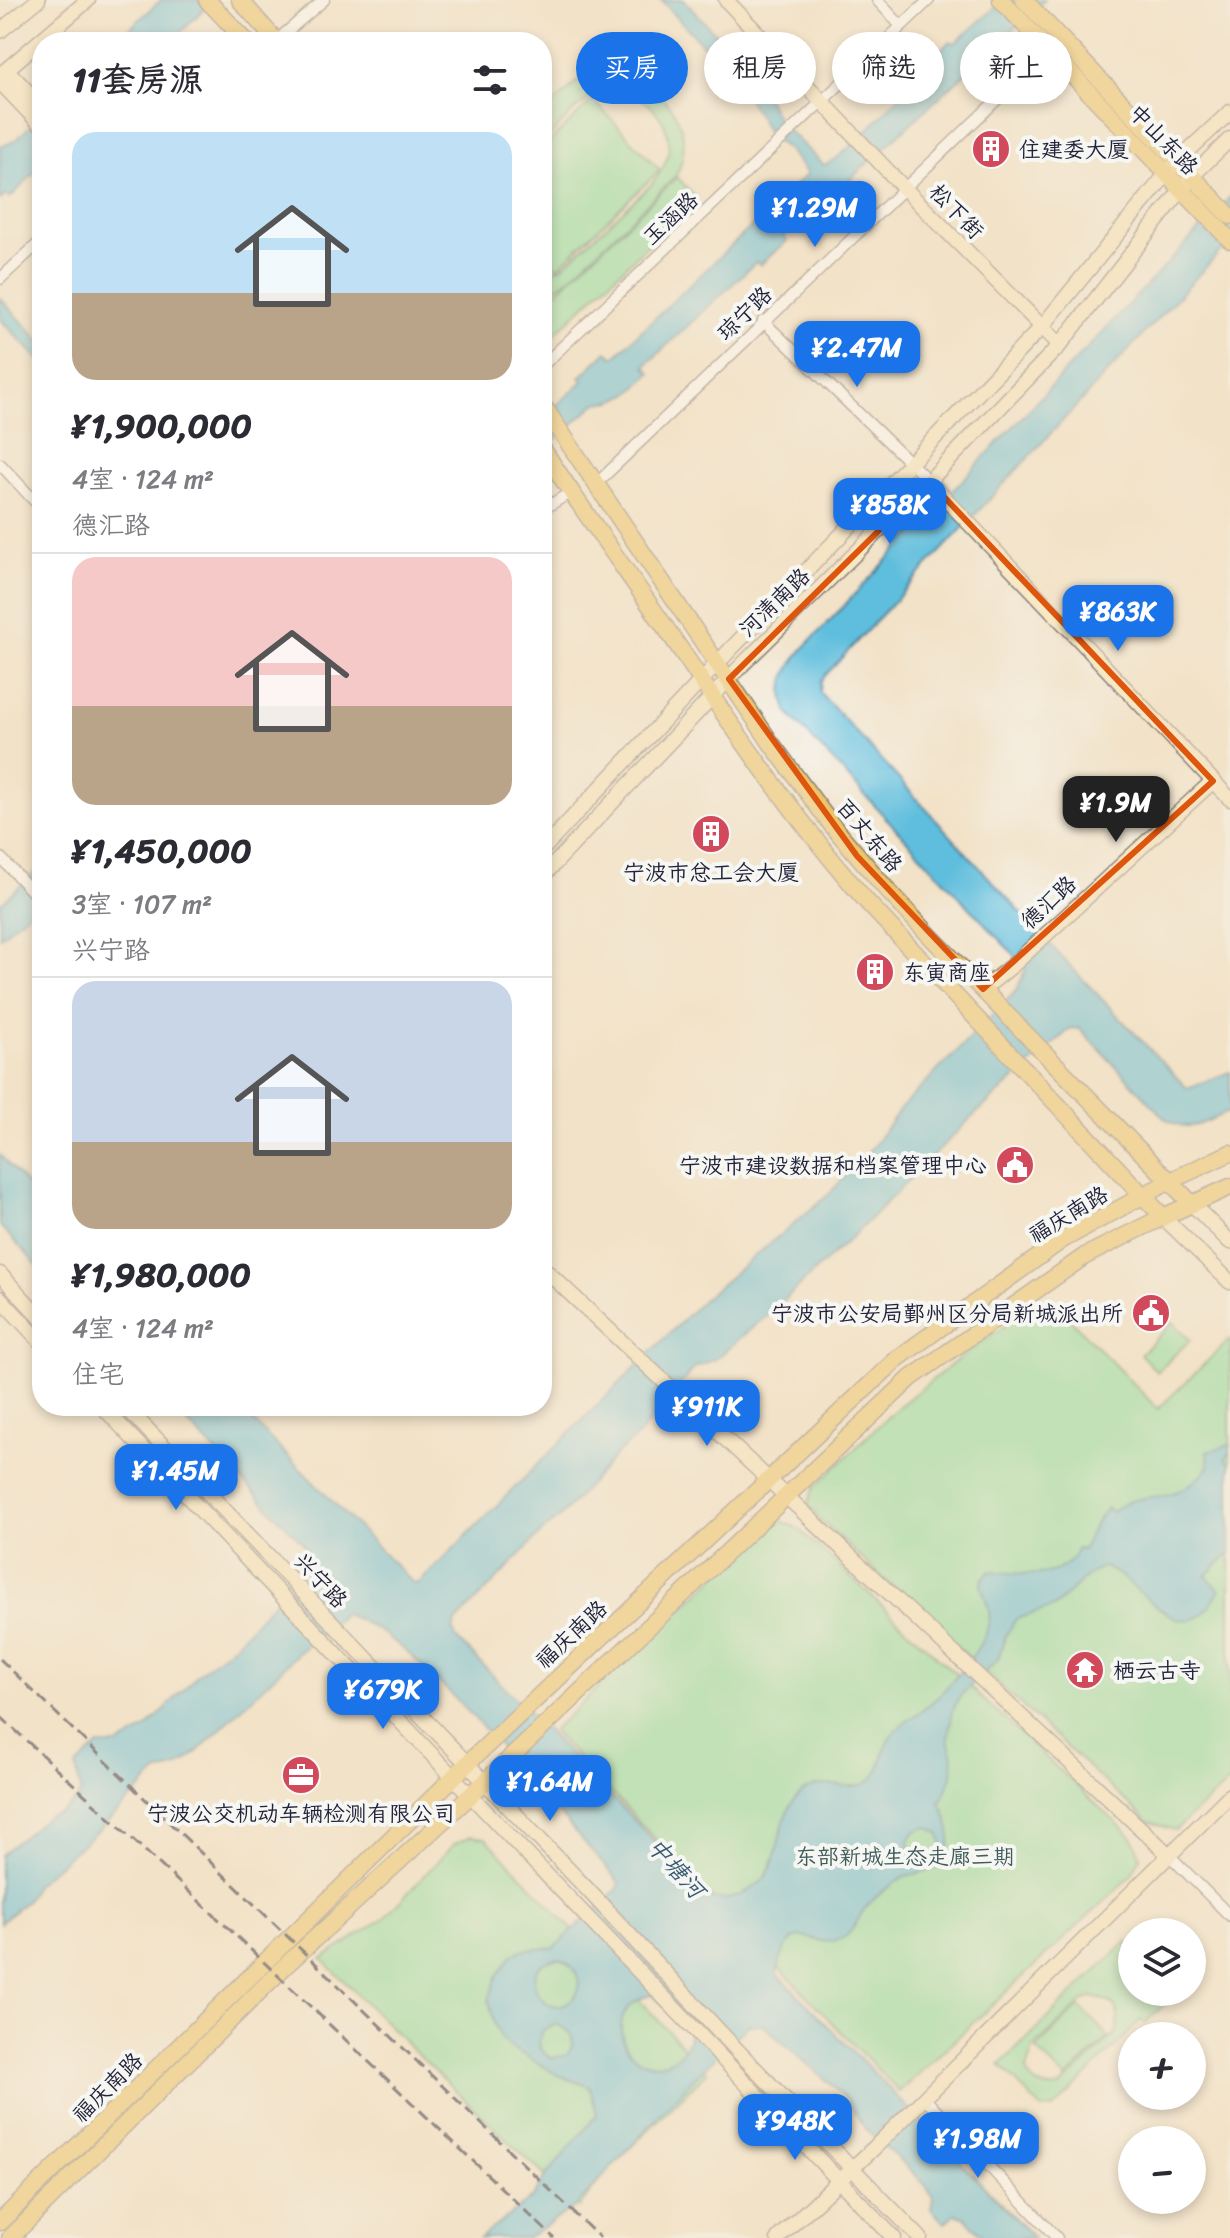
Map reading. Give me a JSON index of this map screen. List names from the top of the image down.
{
  "streets": {
    "main road": [
      "中山东路",
      "松下街",
      "河清南路",
      "百丈东路",
      "德汇路",
      "福庆南路",
      "兴宁路"
    ],
    "street": ["玉涵路", "琼宁路"]
  },
  "crossings": [
    ["中山东路", "河清南路"],
    ["松下街", "玉涵路"],
    ["松下街", "琼宁路"],
    ["松下街", "河清南路"],
    ["琼宁路", "百丈东路"],
    ["河清南路", "百丈东路"],
    ["百丈东路", "德汇路"],
    ["百丈东路", "福庆南路"],
    ["福庆南路", "兴宁路"]
  ],
  "water": ["中塘河"],
  "parks": ["东部新城生态走廊三期"],
  "places": {
    "building": ["住建委大厦", "宁波市总工会大厦", "东寅商座"],
    "public building": ["宁波市建设数据和档案管理中心", "宁波市公安局鄞州区分局新城派出所"],
    "temple": ["栖云古寺"],
    "office": ["宁波公交机动车辆检测有限公司"]
  },
  "page": {
    "chip": [
      "买房",
      "租房",
      "筛选",
      "新上"
    ],
    "heading": "11套房源",
    "list": [
      {
        "name": "¥1,900,000",
        "note": "4室 · 124 m² · 德汇路"
      },
      {
        "name": "¥1,450,000",
        "note": "3室 · 107 m² · 兴宁路"
      },
      {
        "name": "¥1,980,000",
        "note": "4室 · 124 m² · 住宅"
      }
    ],
    "price": [
      "¥1.29M",
      "¥2.47M",
      "¥858K",
      "¥863K",
      "¥1.9M",
      "¥911K",
      "¥1.45M",
      "¥679K",
      "¥1.64M",
      "¥948K",
      "¥1.98M"
    ],
    "map_buttons": ["+", "−"]
  }
}
